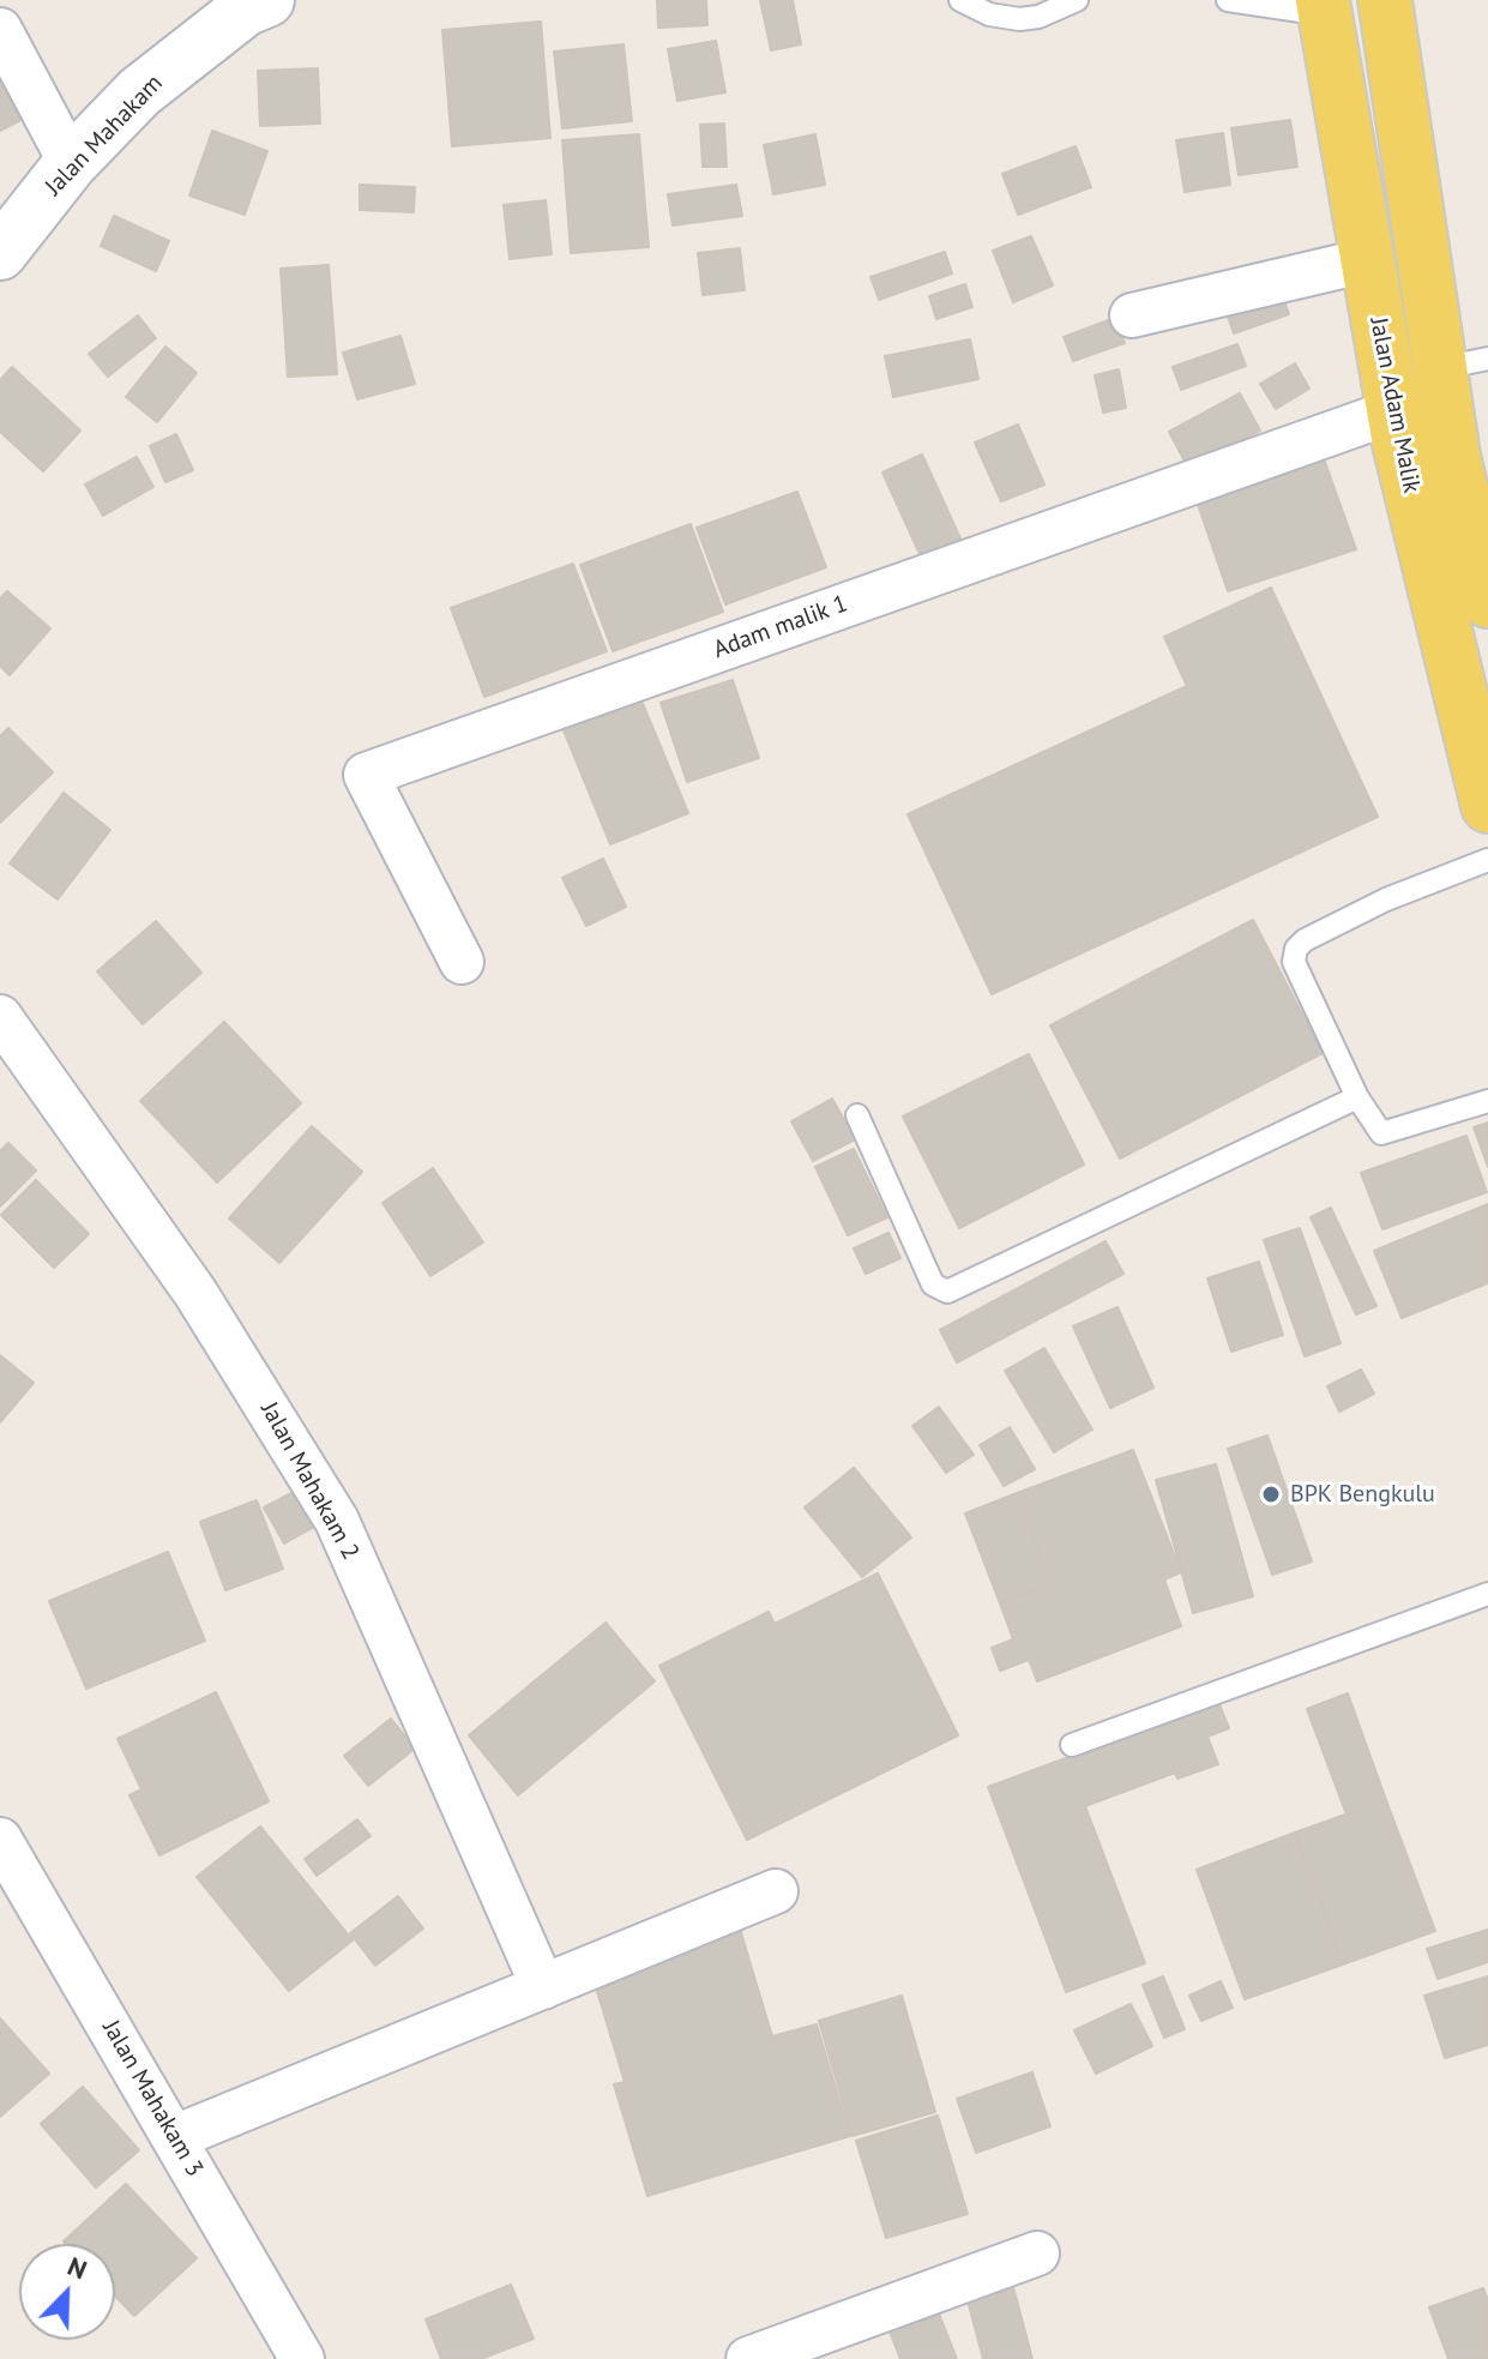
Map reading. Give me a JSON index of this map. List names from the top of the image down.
{
  "streets": {
    "main road": ["Jalan Adam Malik"],
    "street": [
      "Jalan Mahakam",
      "Adam malik 1",
      "Jalan Mahakam 2",
      "Jalan Mahakam 3"
    ]
  },
  "crossings": [
    ["Jalan Adam Malik", "Adam malik 1"]
  ],
  "places": ["BPK Bengkulu"],
  "north": "top right"
}
